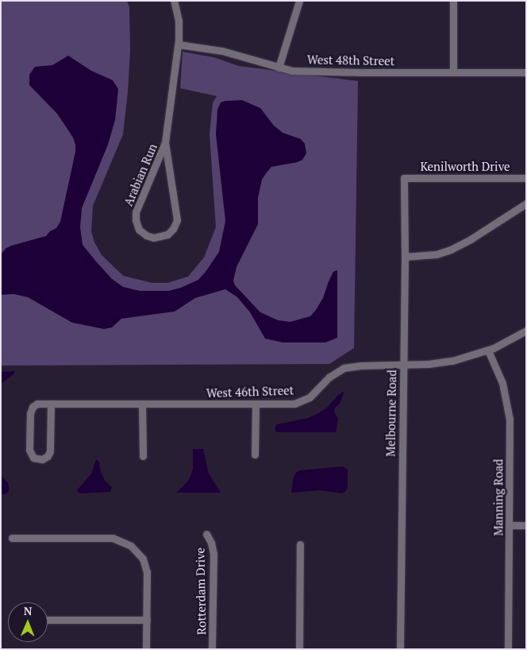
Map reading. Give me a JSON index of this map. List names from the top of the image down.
{
  "streets": {
    "street": [
      "West 48th Street",
      "Kenilworth Drive",
      "Arabian Run",
      "West 46th Street",
      "Melbourne Road",
      "Manning Road",
      "Rotterdam Drive"
    ]
  },
  "crossings": [
    ["West 48th Street", "Arabian Run"],
    ["Kenilworth Drive", "Melbourne Road"],
    ["West 46th Street", "Melbourne Road"],
    ["West 46th Street", "Manning Road"]
  ],
  "north": "top"
}
